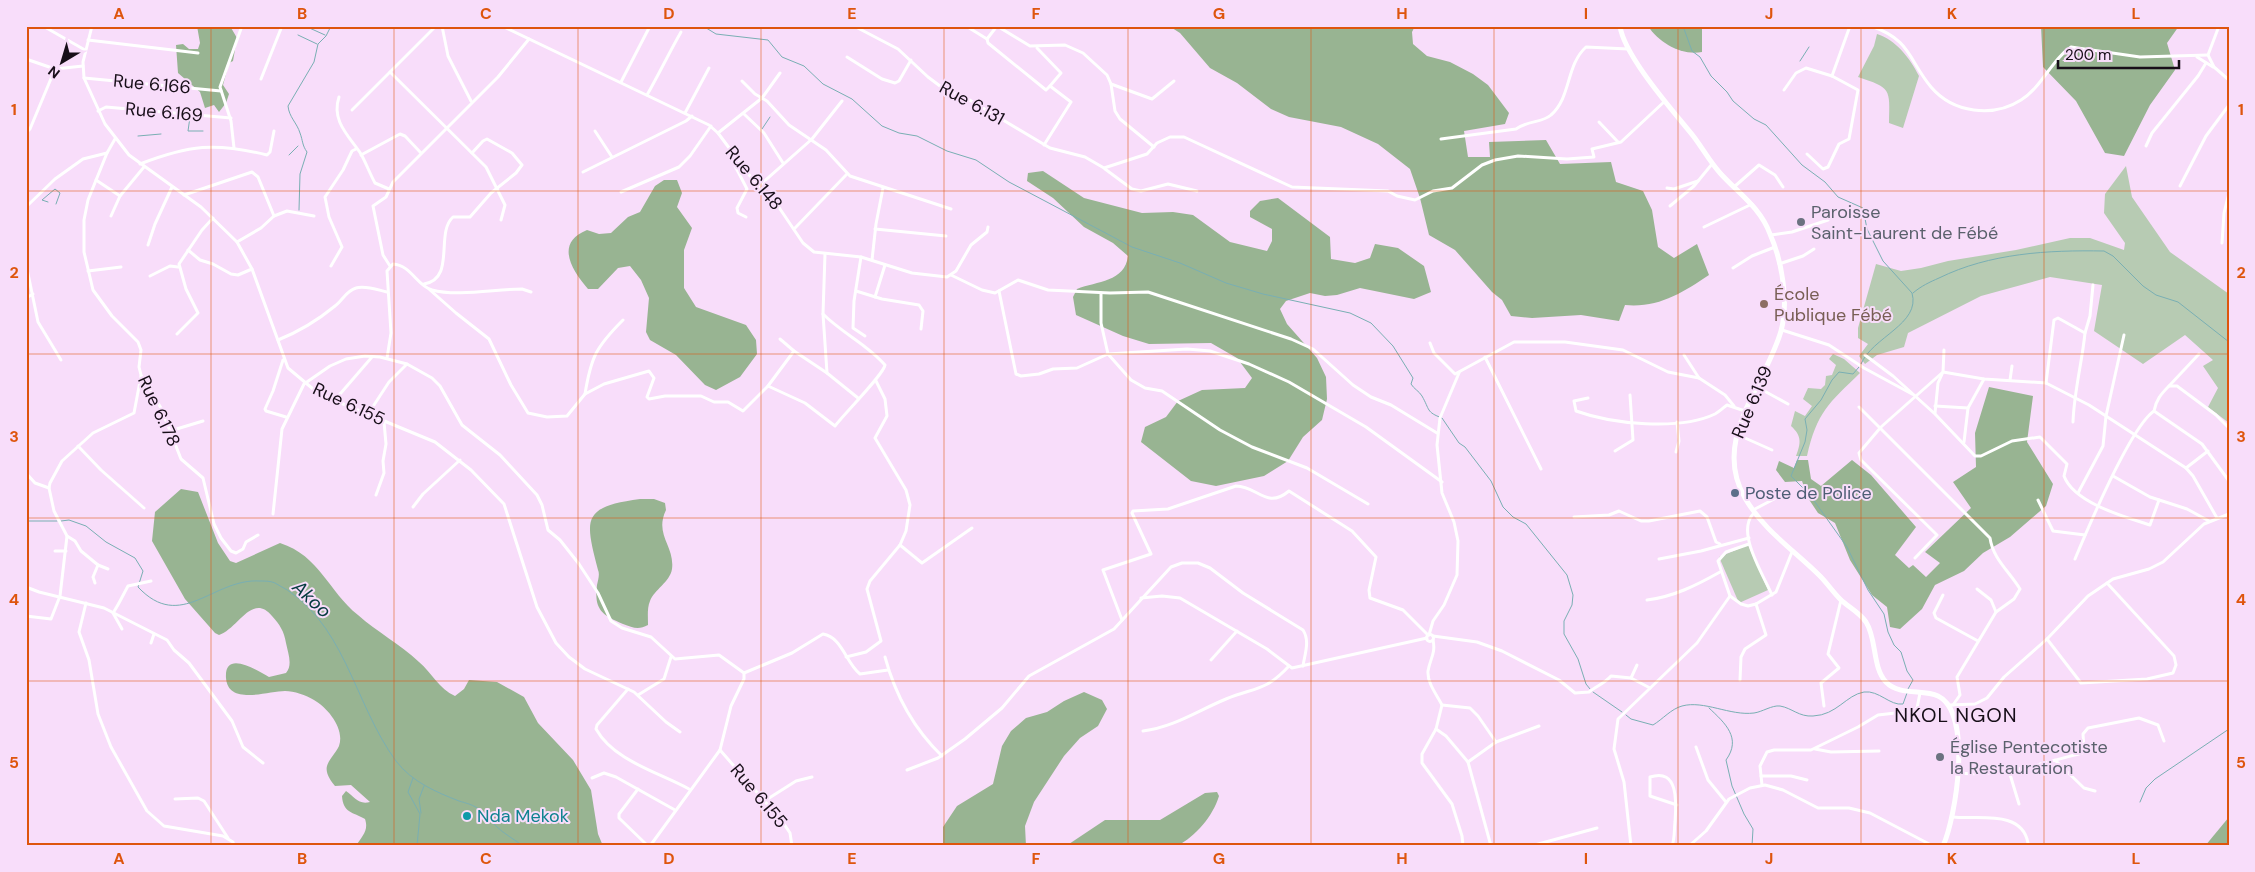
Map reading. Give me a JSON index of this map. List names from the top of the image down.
{
  "streets": {
    "street": [
      "Rue 6.166",
      "Rue 6.131",
      "Rue 6.169",
      "Rue 6.148",
      "Rue 6.139",
      "Rue 6.155",
      "Rue 6.178"
    ]
  },
  "crossings": [
    ["Rue 6.166", "Rue 6.155"],
    ["Rue 6.169", "Rue 6.155"],
    ["Rue 6.155", "Rue 6.178"]
  ],
  "districts": ["NKOL NGON"],
  "water": ["Akoo"],
  "places": [
    "Paroisse Saint-Laurent de Fébé",
    "École Publique Fébé",
    "Poste de Police",
    "Église Pentecotiste la Restauration",
    "Nda Mekok"
  ],
  "scale_bar": "200 m",
  "north": "bottom left",
  "grid": {
    "columns": [
      "A",
      "B",
      "C",
      "D",
      "E",
      "F",
      "G",
      "H",
      "I",
      "J",
      "K",
      "L"
    ],
    "rows": [
      "1",
      "2",
      "3",
      "4",
      "5"
    ]
  }
}
